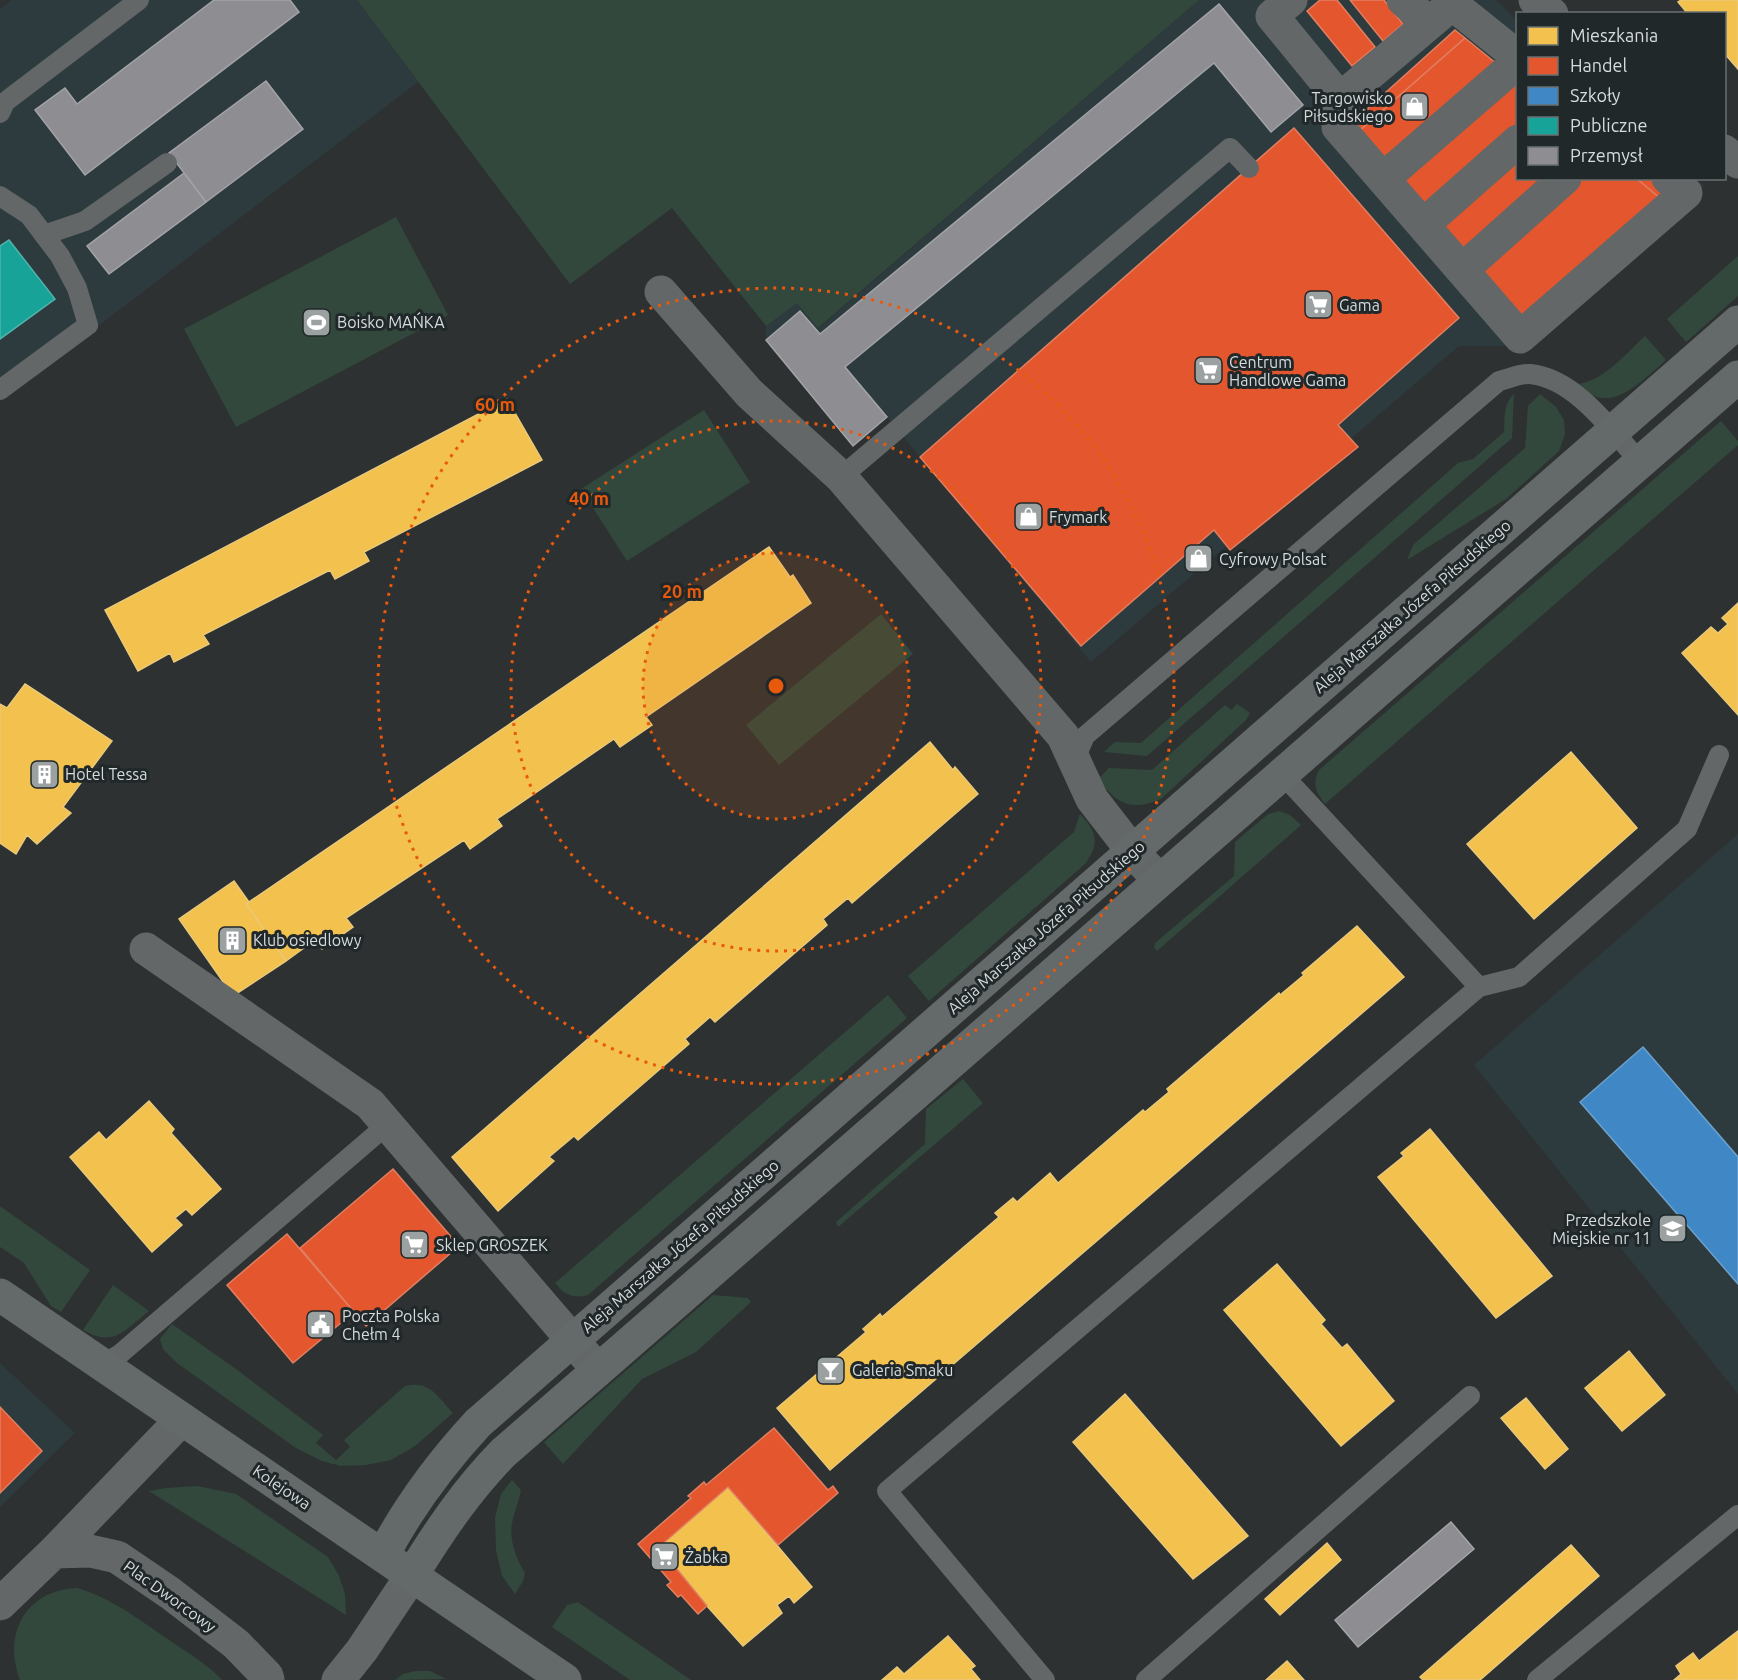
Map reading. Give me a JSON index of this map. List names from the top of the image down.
{
  "streets": {
    "street": ["Aleja Marszałka Józefa Piłsudskiego", "Kolejowa", "Plac Dworcowy"]
  },
  "crossings": [
    ["Aleja Marszałka Józefa Piłsudskiego", "Kolejowa"]
  ],
  "places": {
    "shop": ["Targowisko Piłsudskiego", "Frymark", "Cyfrowy Polsat"],
    "supermarket": [
      "Gama",
      "Centrum Handlowe Gama",
      "Sklep GROSZEK",
      "Żabka"
    ],
    "sports": ["Boisko MAŃKA"],
    "building": ["Hotel Tessa", "Klub osiedlowy"],
    "school or university": ["Przedszkole Miejskie nr 11"],
    "public building": ["Poczta Polska Chełm 4"],
    "bar": ["Galeria Smaku"]
  },
  "legend": [
    "Mieszkania",
    "Handel",
    "Szkoły",
    "Publiczne",
    "Przemysł"
  ],
  "rings": ["60 m", "40 m", "20 m"]
}
